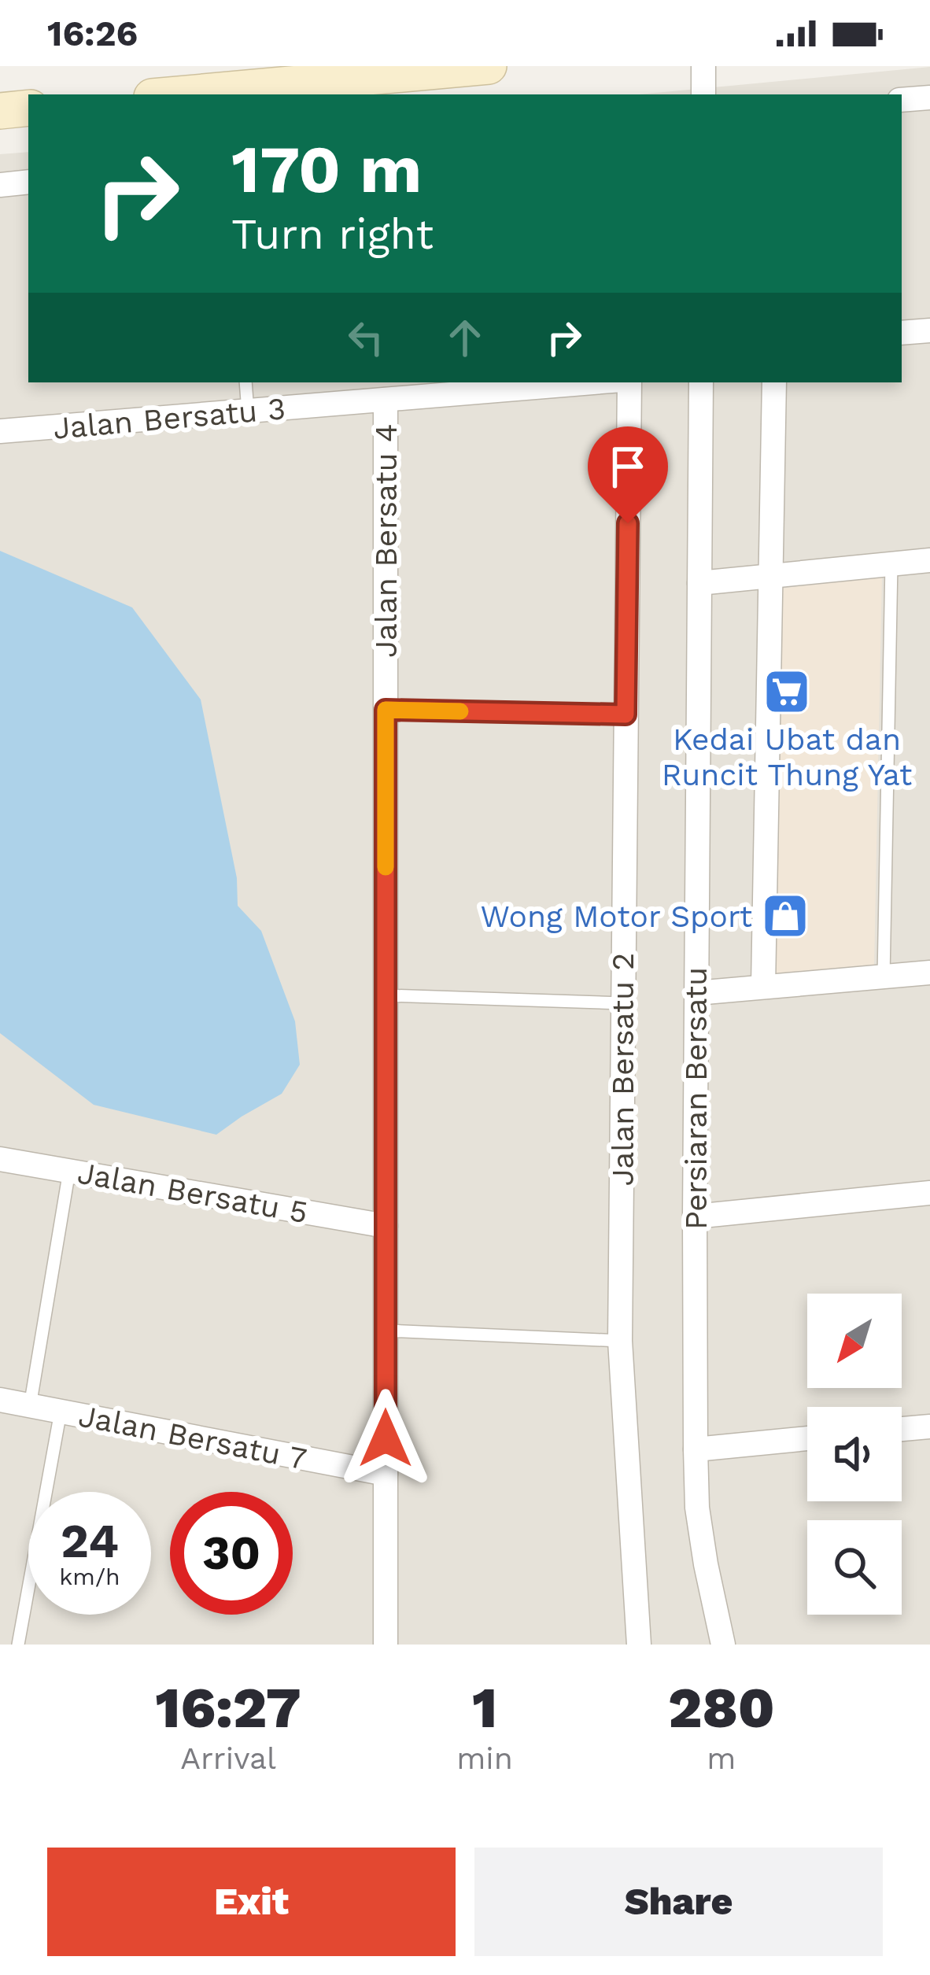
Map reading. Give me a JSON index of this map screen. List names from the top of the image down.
{
  "streets": {
    "street": [
      "Jalan Bersatu 3",
      "Jalan Bersatu 4",
      "Jalan Bersatu 2",
      "Persiaran Bersatu",
      "Jalan Bersatu 5",
      "Jalan Bersatu 7"
    ]
  },
  "crossings": [
    ["Jalan Bersatu 3", "Jalan Bersatu 4"],
    ["Jalan Bersatu 4", "Jalan Bersatu 5"],
    ["Jalan Bersatu 4", "Jalan Bersatu 7"]
  ],
  "places": {
    "supermarket": ["Kedai Ubat dan Runcit Thung Yat"],
    "shop": ["Wong Motor Sport"]
  },
  "north": "bottom left",
  "page": {
    "status": "16:26",
    "turn": ["170 m", "Turn right"],
    "speed": "24 km/h",
    "limit": "30",
    "eta": [
      "16:27",
      "Arrival",
      "1",
      "min",
      "280",
      "m"
    ],
    "buttons": ["Exit", "Share"]
  }
}
